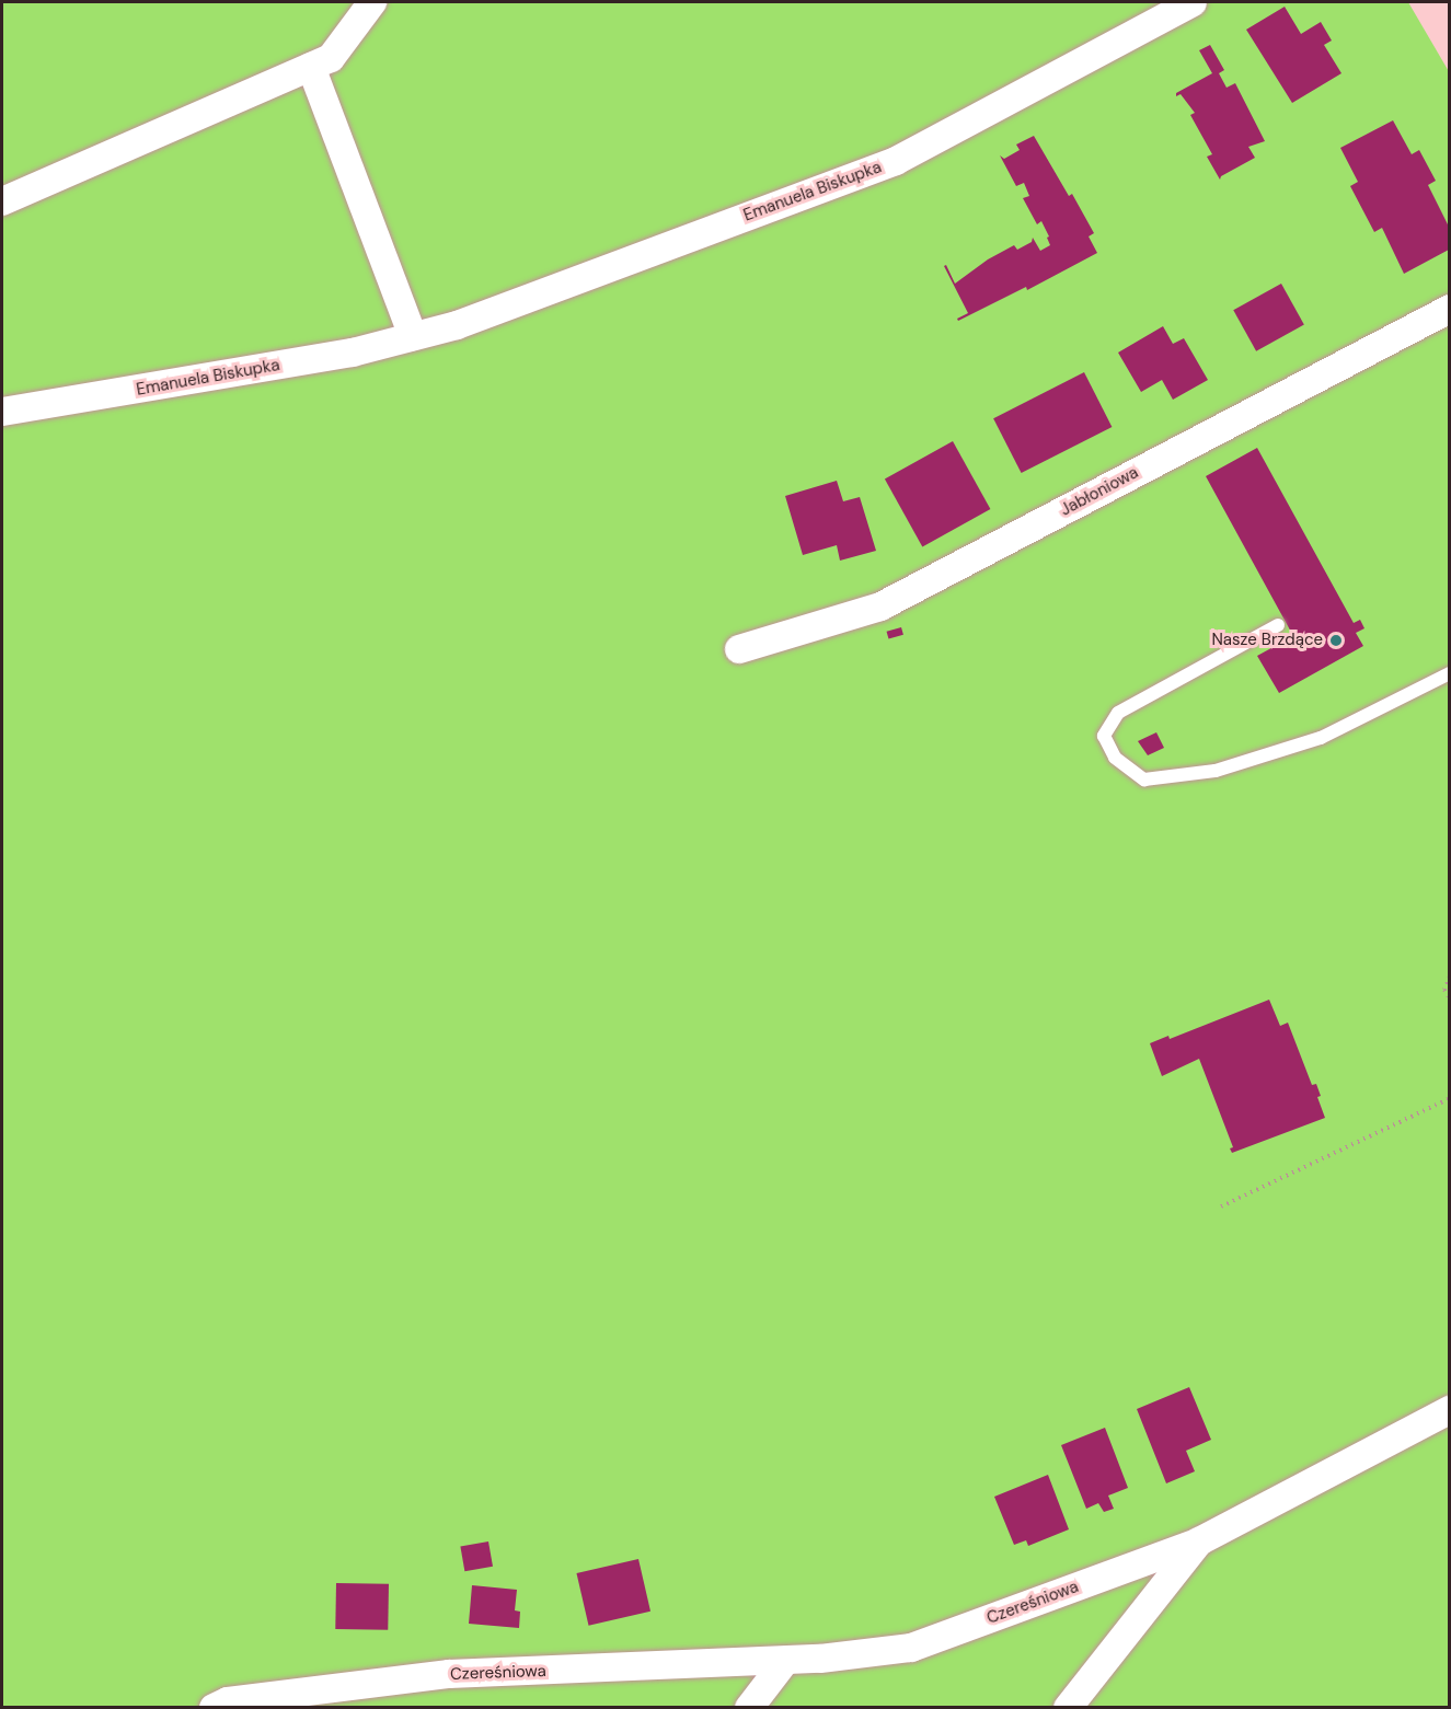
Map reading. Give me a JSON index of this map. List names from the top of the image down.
{
  "streets": {
    "street": ["Emanuela Biskupka", "Jabłoniowa", "Czereśniowa"]
  },
  "places": ["Nasze Brzdące"]
}
